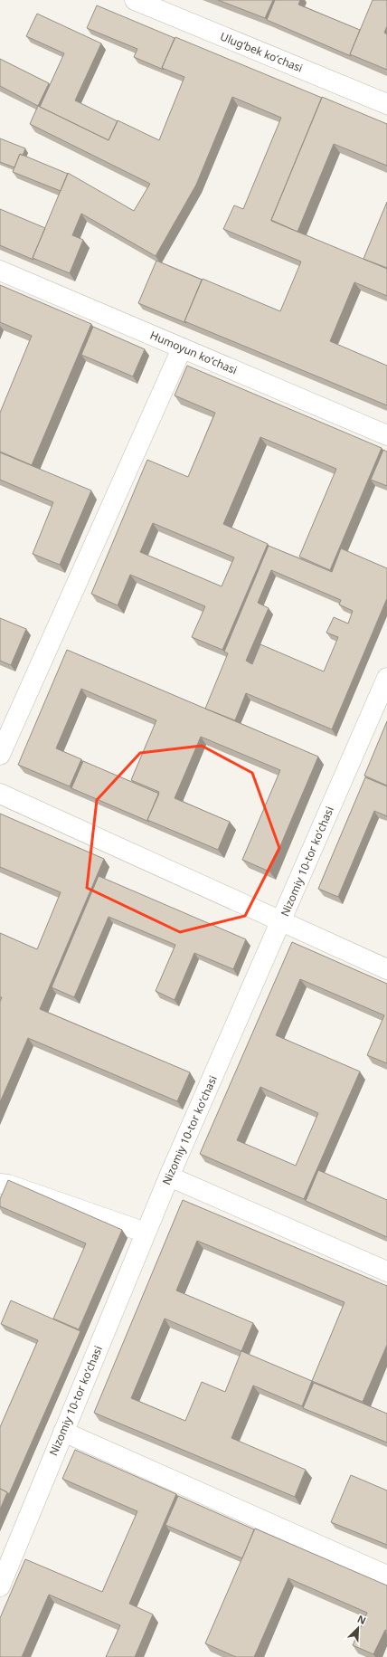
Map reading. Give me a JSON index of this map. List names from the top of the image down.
{
  "streets": {
    "street": ["Ulugʻbek koʻchasi", "Humoyun koʻchasi", "Nizomiy 10-tor koʻchasi"]
  },
  "north": "top right"
}
